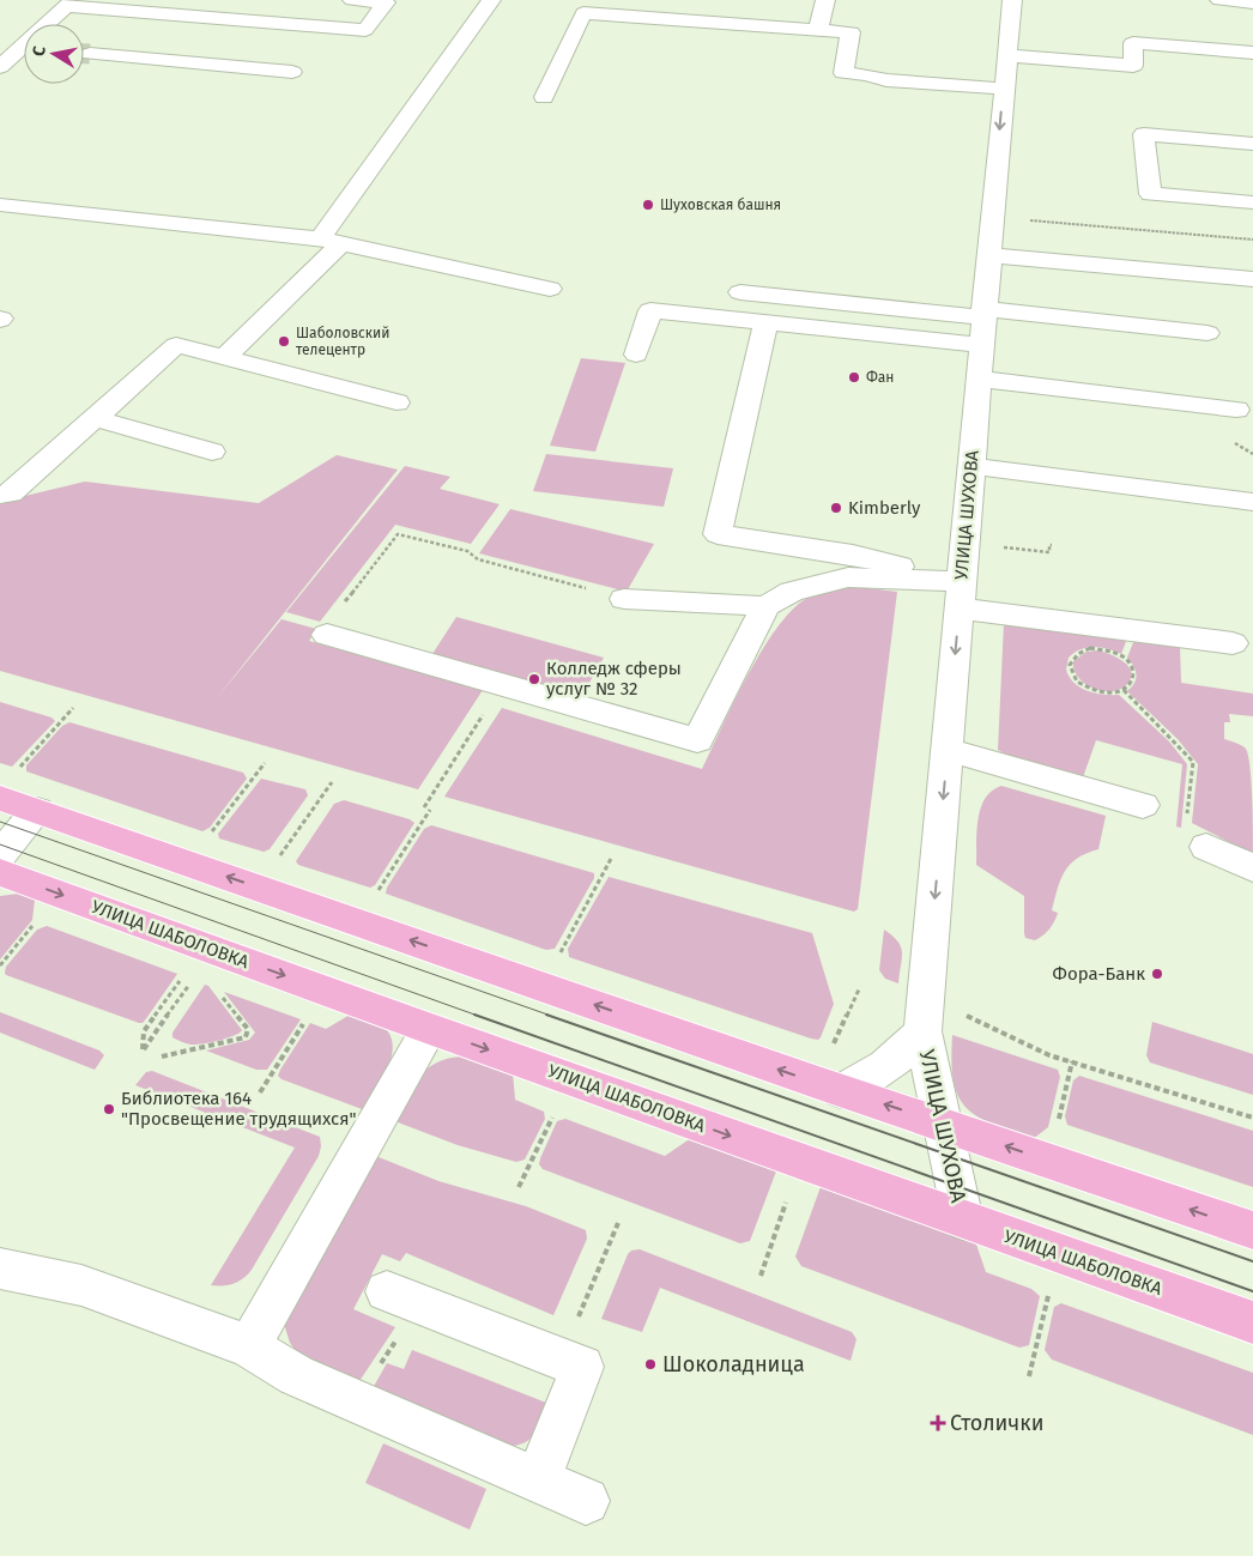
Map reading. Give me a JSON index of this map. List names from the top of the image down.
{
  "streets": {
    "main road": ["УЛИЦА ШАБОЛОВКА"],
    "street": ["УЛИЦА ШУХОВА"]
  },
  "crossings": [
    ["УЛИЦА ШУХОВА", "УЛИЦА ШАБОЛОВКА"]
  ],
  "one_way": ["УЛИЦА ШУХОВА"],
  "places": {
    "other": [
      "Шуховская башня",
      "Шаболовский телецентр",
      "Фан",
      "Kimberly",
      "Колледж сферы услуг № 32",
      "Фора-Банк",
      "Библиотека 164 \"Просвещение трудящихся\"",
      "Шоколадница"
    ],
    "health": ["Столички"]
  },
  "north": "left"
}
